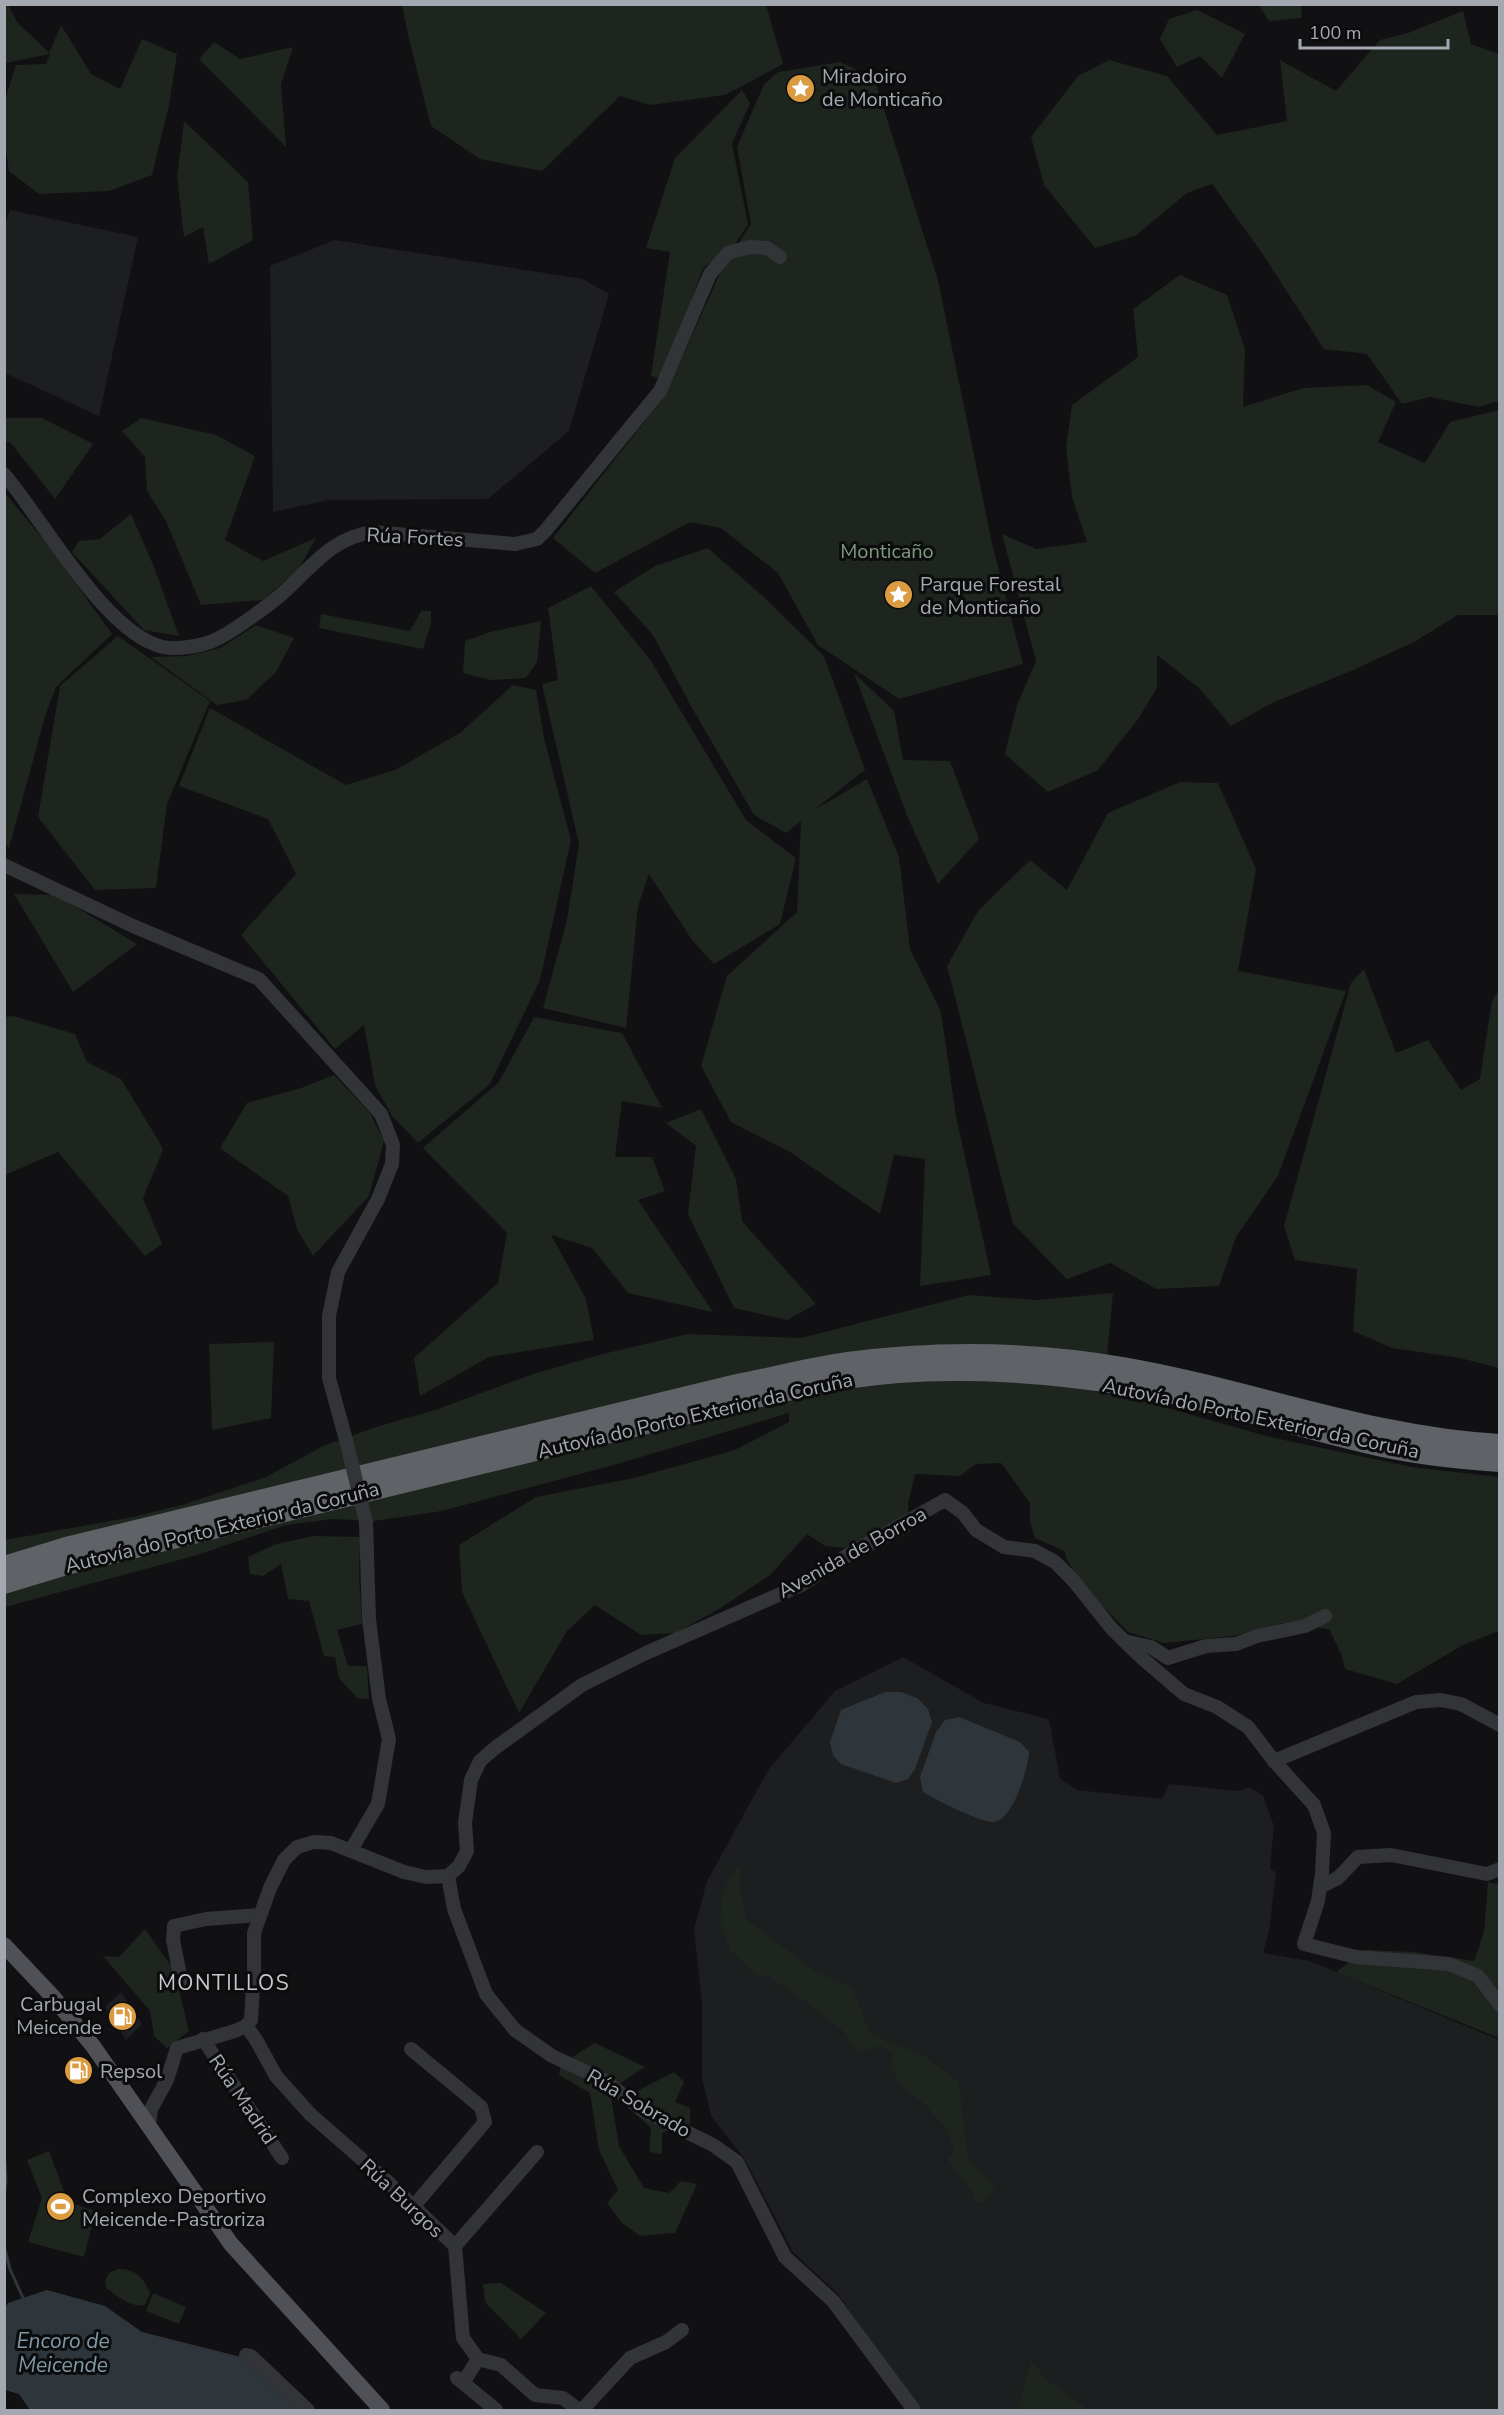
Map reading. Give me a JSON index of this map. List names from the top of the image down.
{
  "streets": {
    "highway": ["Autovía do Porto Exterior da Coruña"],
    "street": [
      "Rúa Fortes",
      "Avenida de Borroa",
      "Rúa Madrid",
      "Rúa Sobrado",
      "Rúa Burgos"
    ]
  },
  "crossings": [
    ["Avenida de Borroa", "Rúa Sobrado"]
  ],
  "districts": ["MONTILLOS"],
  "water": ["Encoro de Meicende"],
  "parks": ["Monticaño"],
  "places": {
    "place": ["Miradoiro de Monticaño", "Parque Forestal de Monticaño"],
    "fuel station": ["Carbugal Meicende", "Repsol"],
    "sports": ["Complexo Deportivo Meicende-Pastroriza"]
  },
  "scale_bar": "100 m"
}
